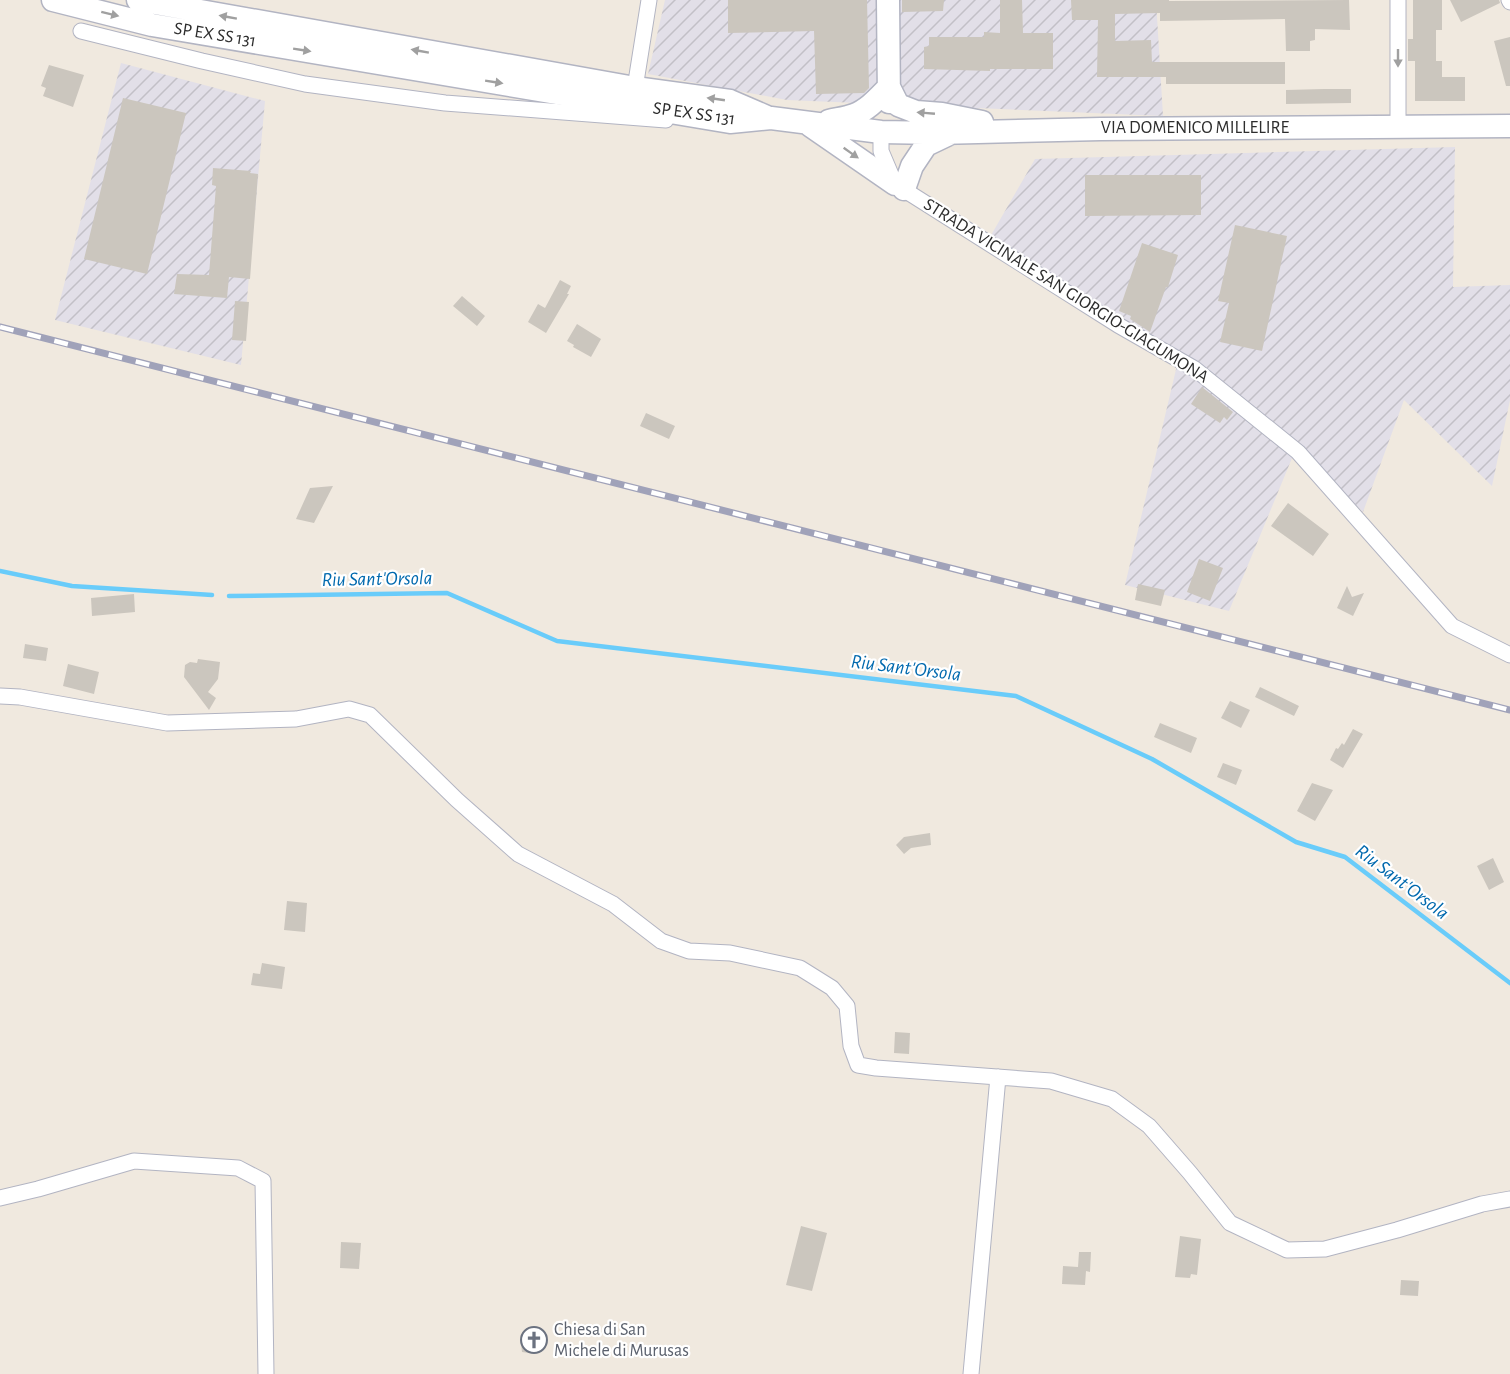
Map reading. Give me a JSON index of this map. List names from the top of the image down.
{
  "streets": {
    "main road": ["SP EX SS 131", "VIA DOMENICO MILLELIRE"],
    "street": ["STRADA VICINALE SAN GIORGIO-GIAGUMONA"]
  },
  "crossings": [
    ["SP EX SS 131", "VIA DOMENICO MILLELIRE"]
  ],
  "water": ["Riu Sant'Orsola"],
  "places": {
    "church": ["Chiesa di San Michele di Murusas"]
  }
}
